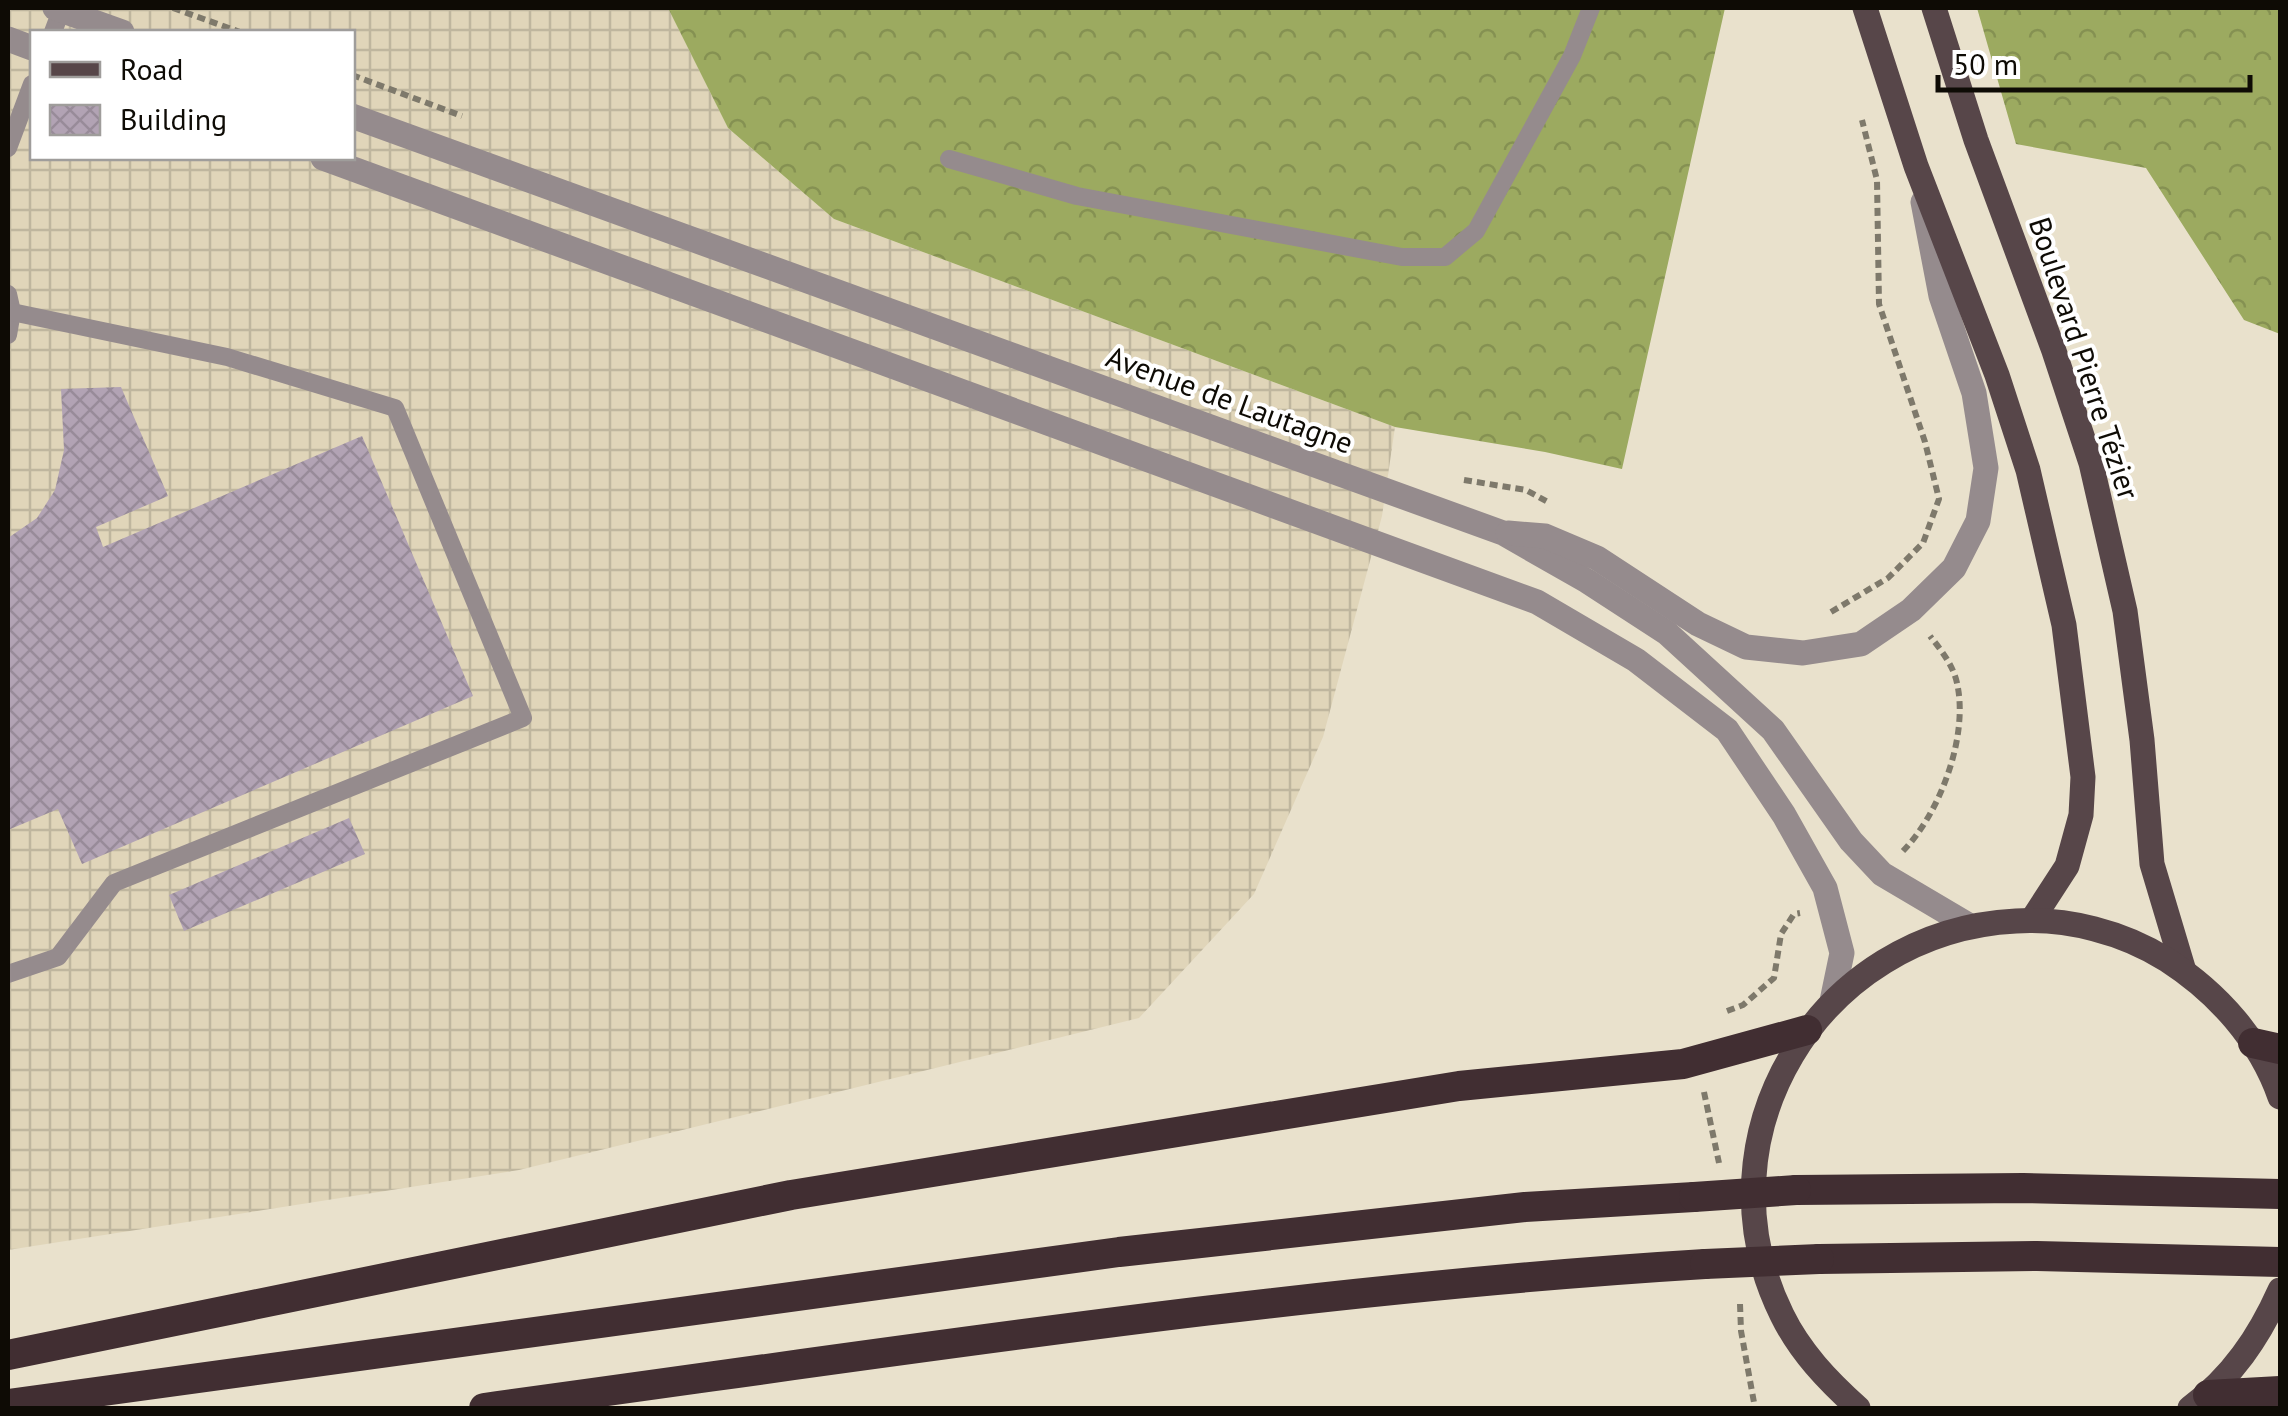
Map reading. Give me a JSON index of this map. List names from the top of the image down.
{
  "streets": {
    "main road": ["Boulevard Pierre Tézier"],
    "street": ["Avenue de Lautagne"]
  },
  "legend": ["Road", "Building"],
  "scale_bar": "50 m"
}
